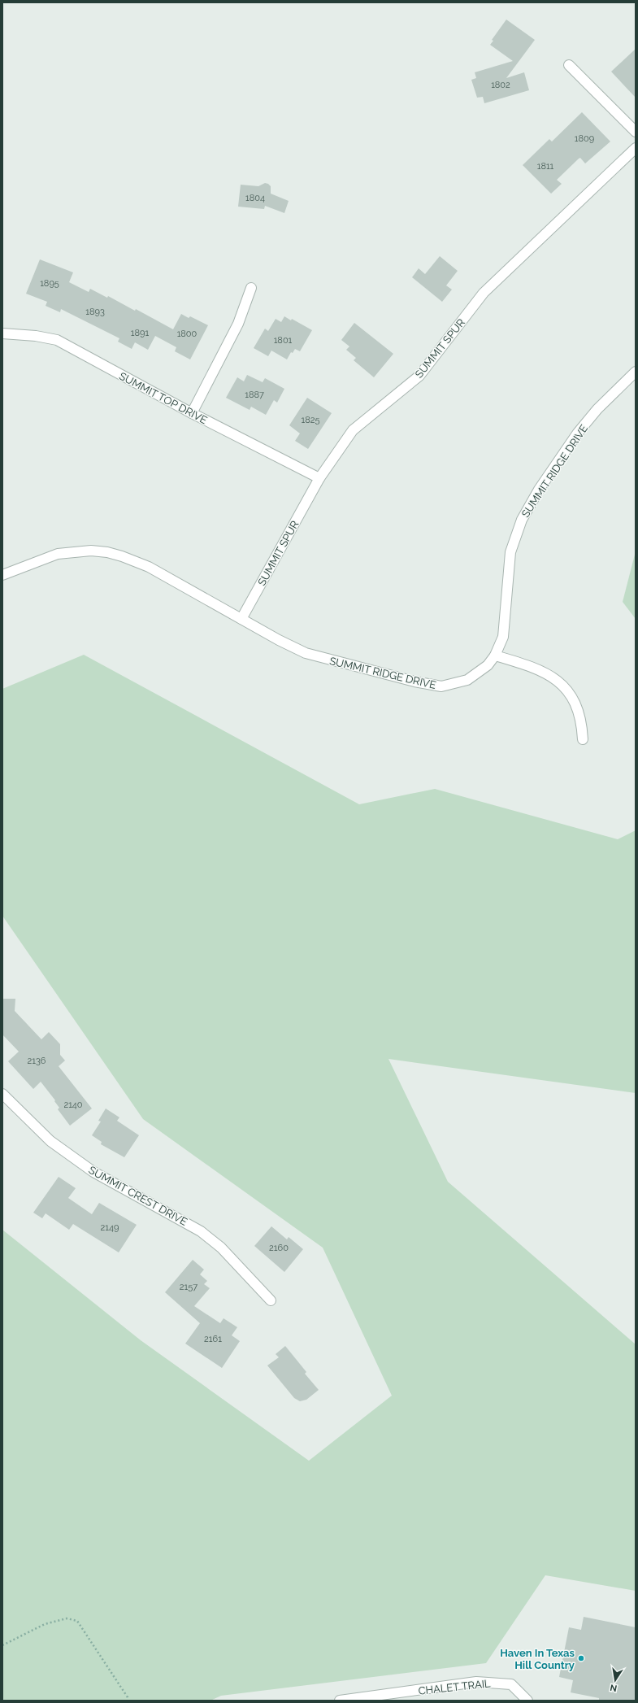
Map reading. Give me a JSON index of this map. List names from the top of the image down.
{
  "streets": {
    "street": [
      "SUMMIT SPUR",
      "SUMMIT TOP DRIVE",
      "SUMMIT RIDGE DRIVE",
      "SUMMIT CREST DRIVE",
      "CHALET TRAIL"
    ]
  },
  "crossings": [
    ["SUMMIT SPUR", "SUMMIT TOP DRIVE"],
    ["SUMMIT SPUR", "SUMMIT RIDGE DRIVE"]
  ],
  "places": ["Haven In Texas Hill Country"],
  "house_numbers": [
    "1802",
    "1809",
    "1811",
    "1804",
    "1895",
    "1893",
    "1891",
    "1800",
    "1801",
    "1887",
    "1825",
    "2136",
    "2140",
    "2149",
    "2160",
    "2157",
    "2161"
  ],
  "north": "bottom"
}
